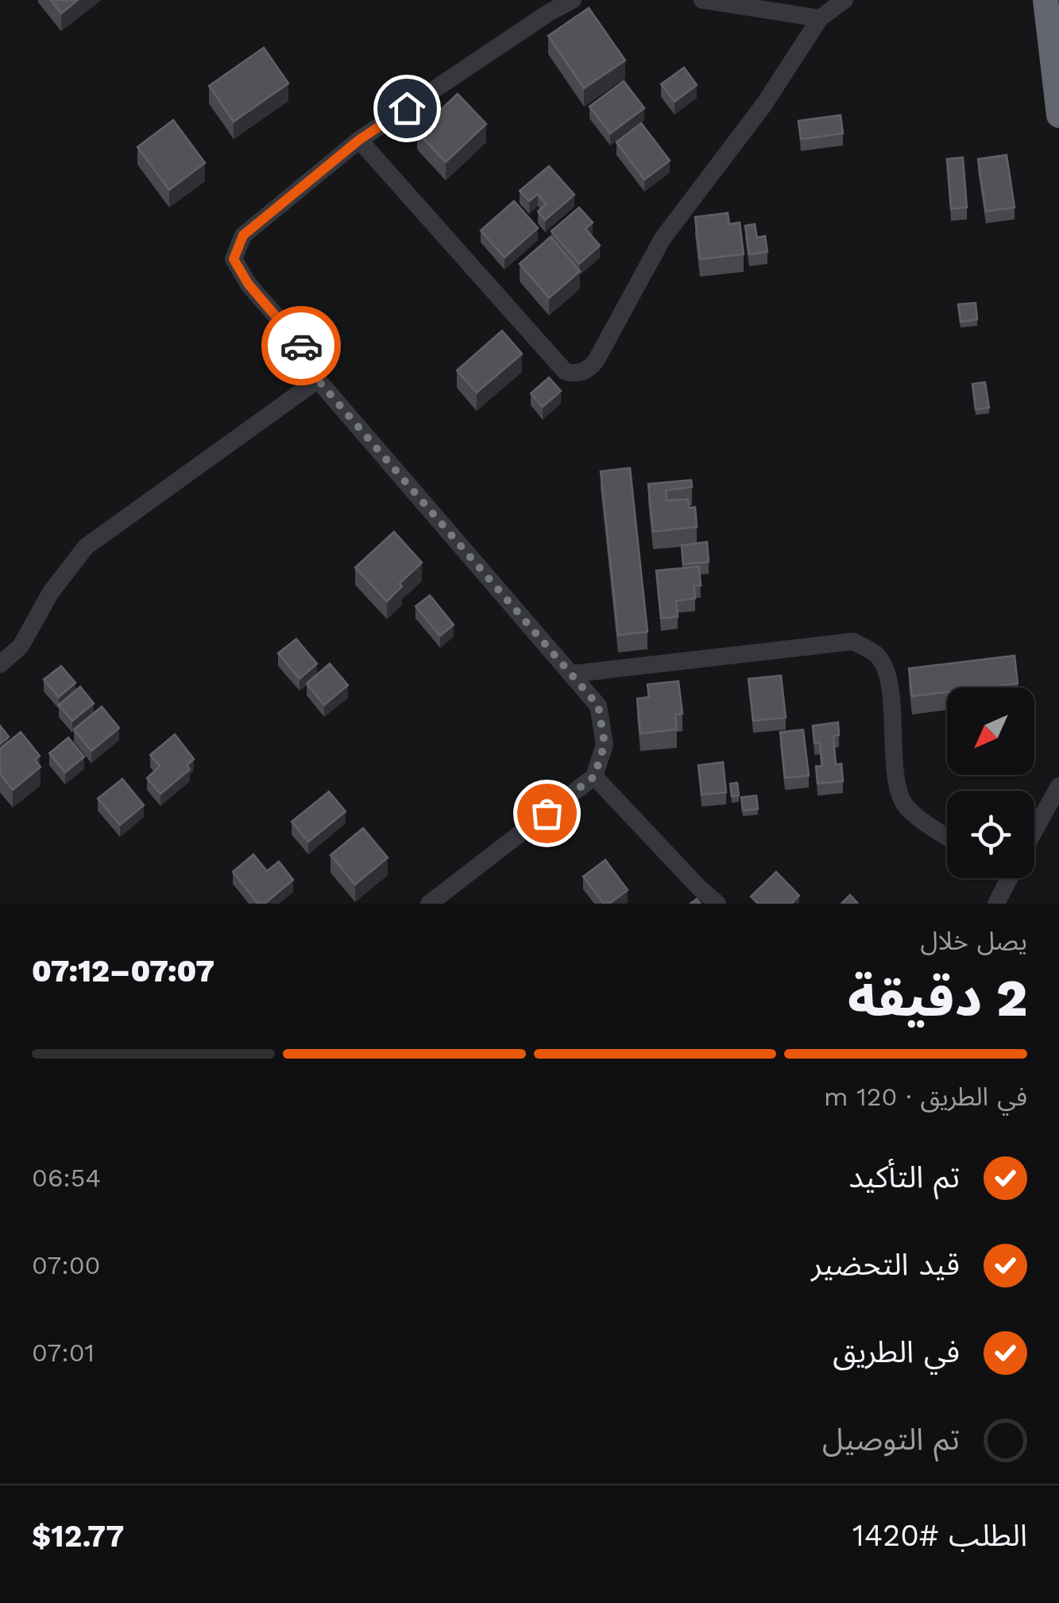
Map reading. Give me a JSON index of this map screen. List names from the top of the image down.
{
  "north": "bottom left",
  "page": {
    "heading": ["2 دقيقة", "يصل خلال", "07:07–07:12"],
    "panel": ["الطلب #1420", "$12.77"],
    "bar": "في الطريق · 120 m",
    "list": [
      ["تم التأكيد", "06:54"],
      ["قيد التحضير", "07:00"],
      ["في الطريق", "07:01"],
      "تم التوصيل"
    ]
  }
}
